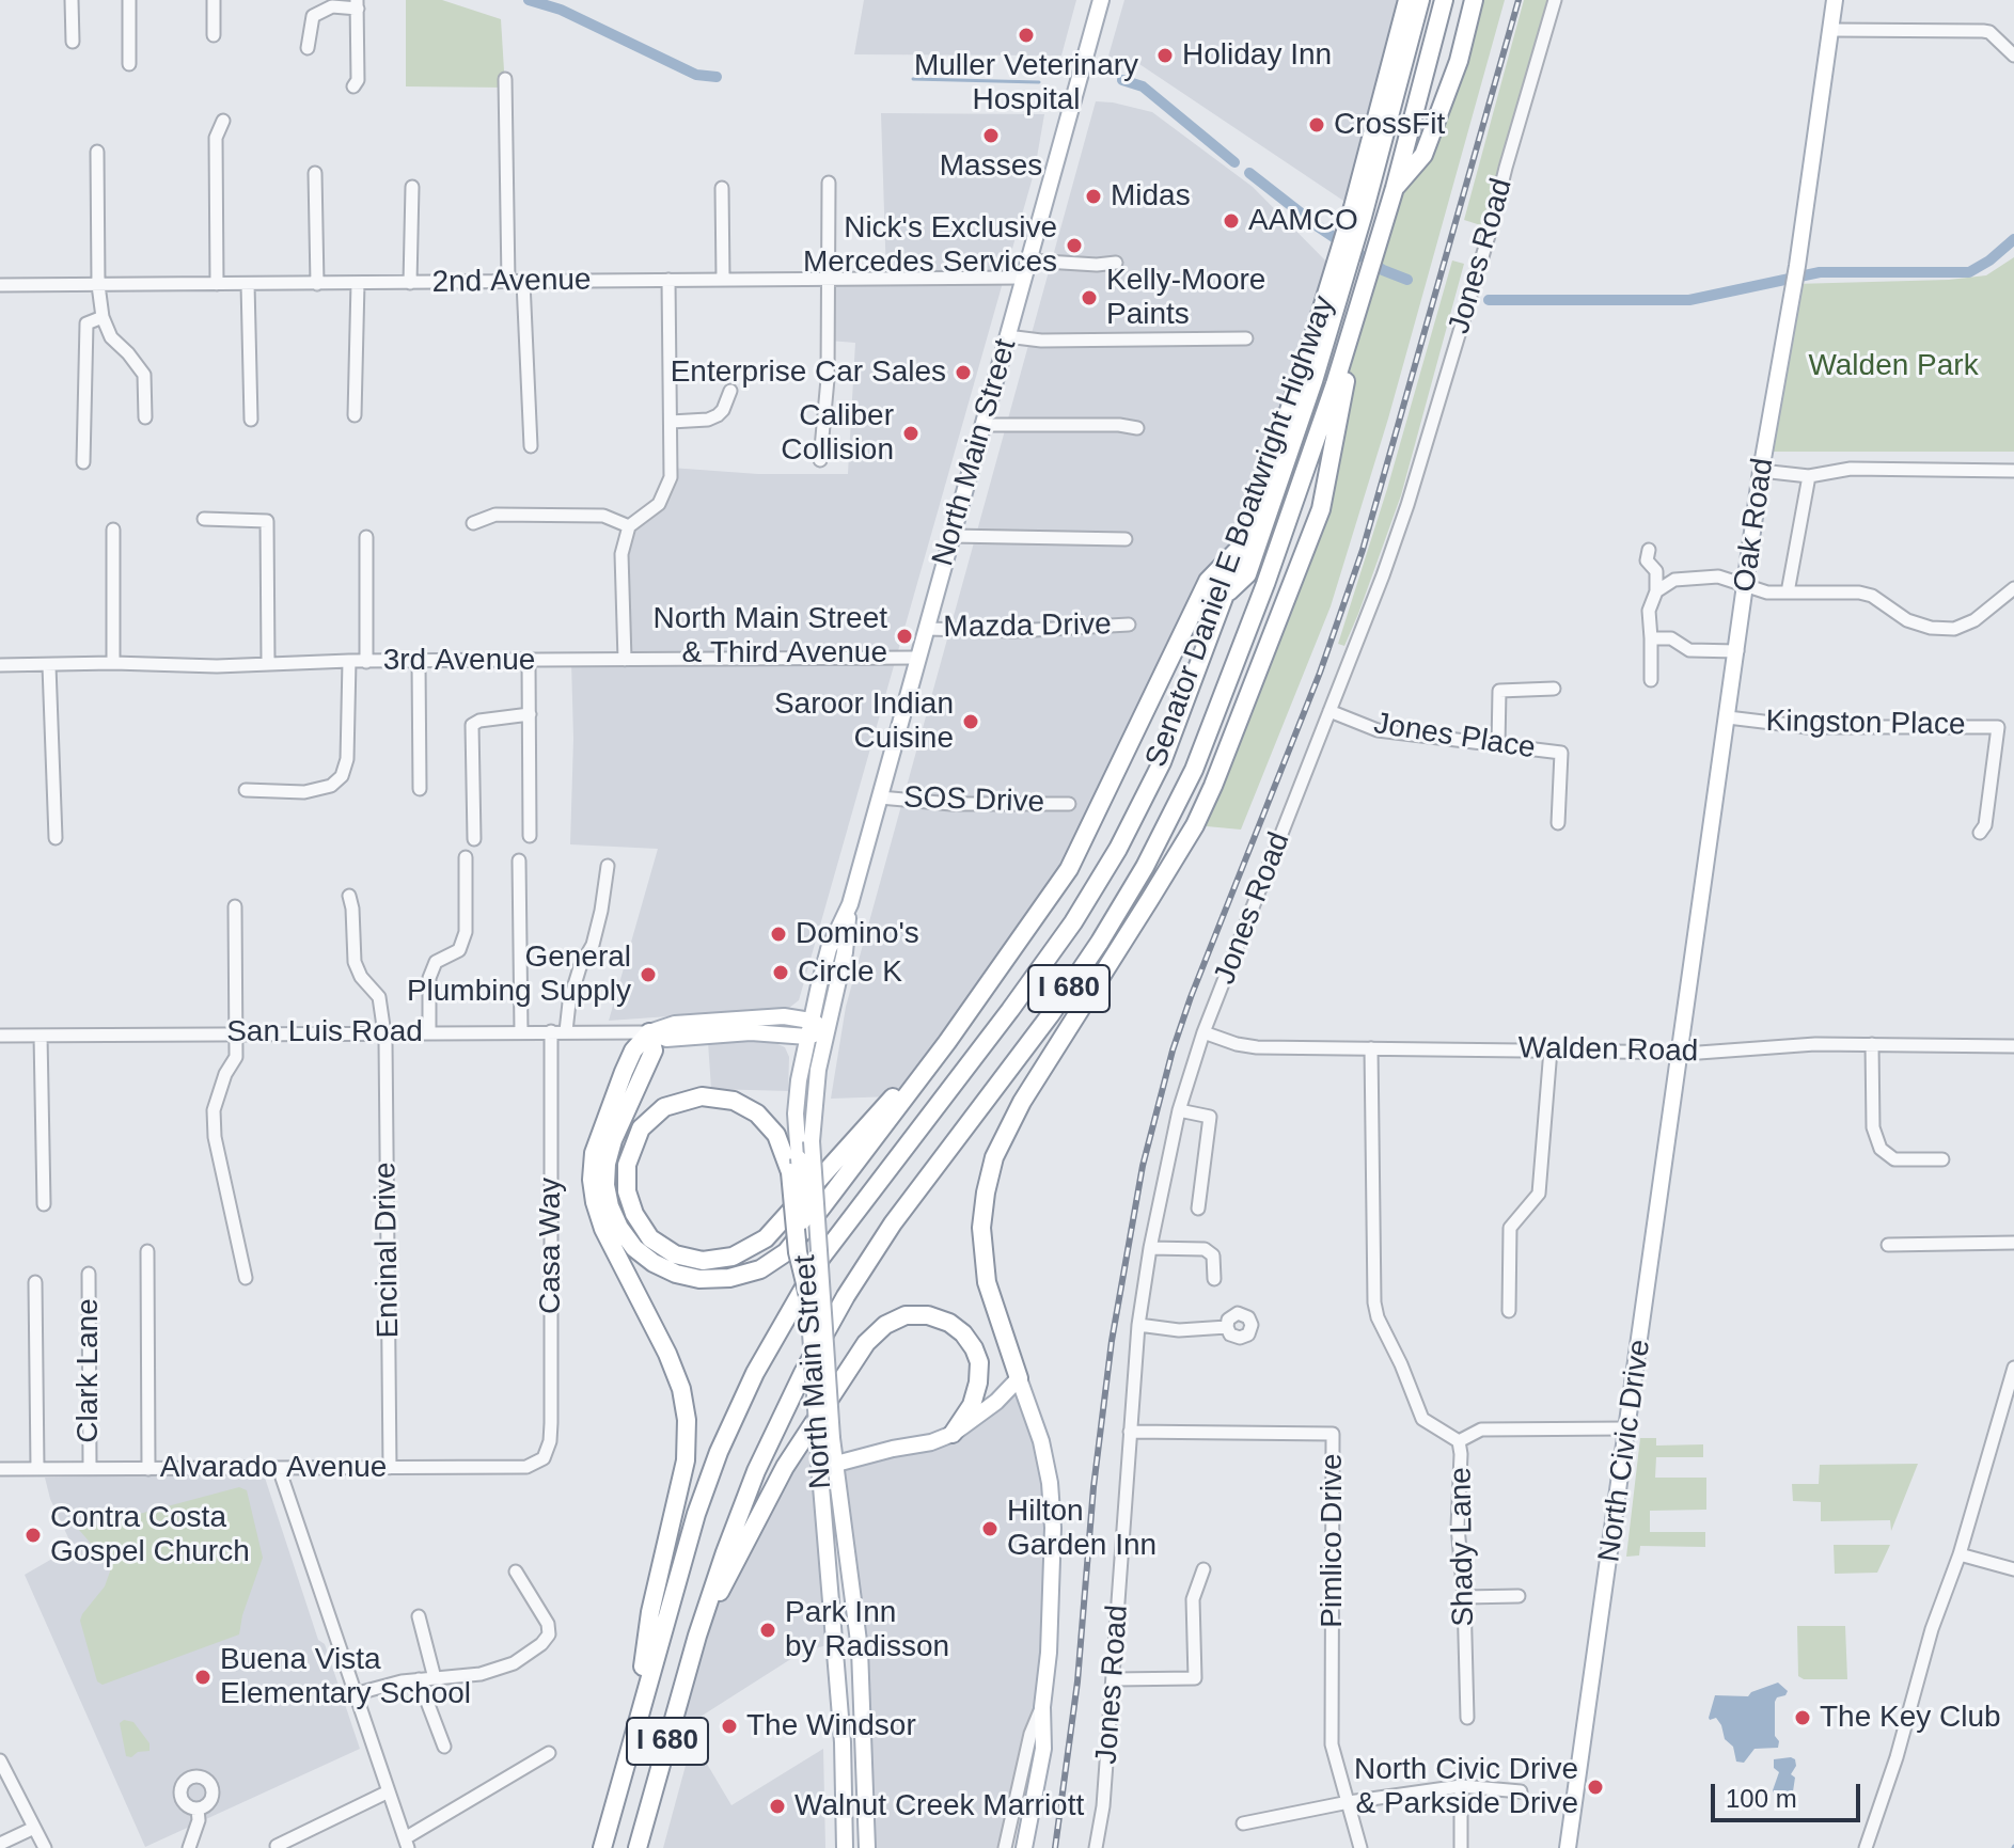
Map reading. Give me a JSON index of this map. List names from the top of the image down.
{
  "streets": {
    "highway": ["Senator Daniel E Boatwright Highway", "I 680"],
    "main road": [
      "North Main Street",
      "Oak Road",
      "San Luis Road",
      "North Civic Drive"
    ],
    "street": [
      "Jones Road",
      "2nd Avenue",
      "Mazda Drive",
      "3rd Avenue",
      "Kingston Place",
      "Jones Place",
      "SOS Drive",
      "Walden Road",
      "Casa Way",
      "Encinal Drive",
      "Clark Lane",
      "Alvarado Avenue",
      "Pimlico Drive",
      "Shady Lane"
    ]
  },
  "crossings": [
    ["Jones Road", "Jones Place"],
    ["Jones Road", "Walden Road"],
    ["Jones Road", "Pimlico Drive"],
    ["2nd Avenue", "North Main Street"],
    ["North Main Street", "Mazda Drive"],
    ["North Main Street", "3rd Avenue"],
    ["North Main Street", "SOS Drive"],
    ["North Main Street", "San Luis Road"],
    ["Oak Road", "Kingston Place"],
    ["Oak Road", "Walden Road"],
    ["Oak Road", "North Civic Drive"],
    ["Senator Daniel E Boatwright Highway", "I 680"],
    ["San Luis Road", "Casa Way"],
    ["San Luis Road", "Encinal Drive"],
    ["Walden Road", "North Civic Drive"],
    ["Walden Road", "Shady Lane"],
    ["Casa Way", "Alvarado Avenue"],
    ["Encinal Drive", "Alvarado Avenue"],
    ["Clark Lane", "Alvarado Avenue"]
  ],
  "parks": ["Walden Park"],
  "places": [
    "Muller Veterinary Hospital",
    "Holiday Inn",
    "CrossFit",
    "Masses",
    "Midas",
    "AAMCO",
    "Nick's Exclusive Mercedes Services",
    "Kelly-Moore Paints",
    "Enterprise Car Sales",
    "Caliber Collision",
    "North Main Street & Third Avenue",
    "Saroor Indian Cuisine",
    "Domino's",
    "Circle K",
    "General Plumbing Supply",
    "Hilton Garden Inn",
    "Contra Costa Gospel Church",
    "Park Inn by Radisson",
    "Buena Vista Elementary School",
    "The Key Club",
    "The Windsor",
    "North Civic Drive & Parkside Drive",
    "Walnut Creek Marriott"
  ],
  "scale_bar": "100 m"
}
